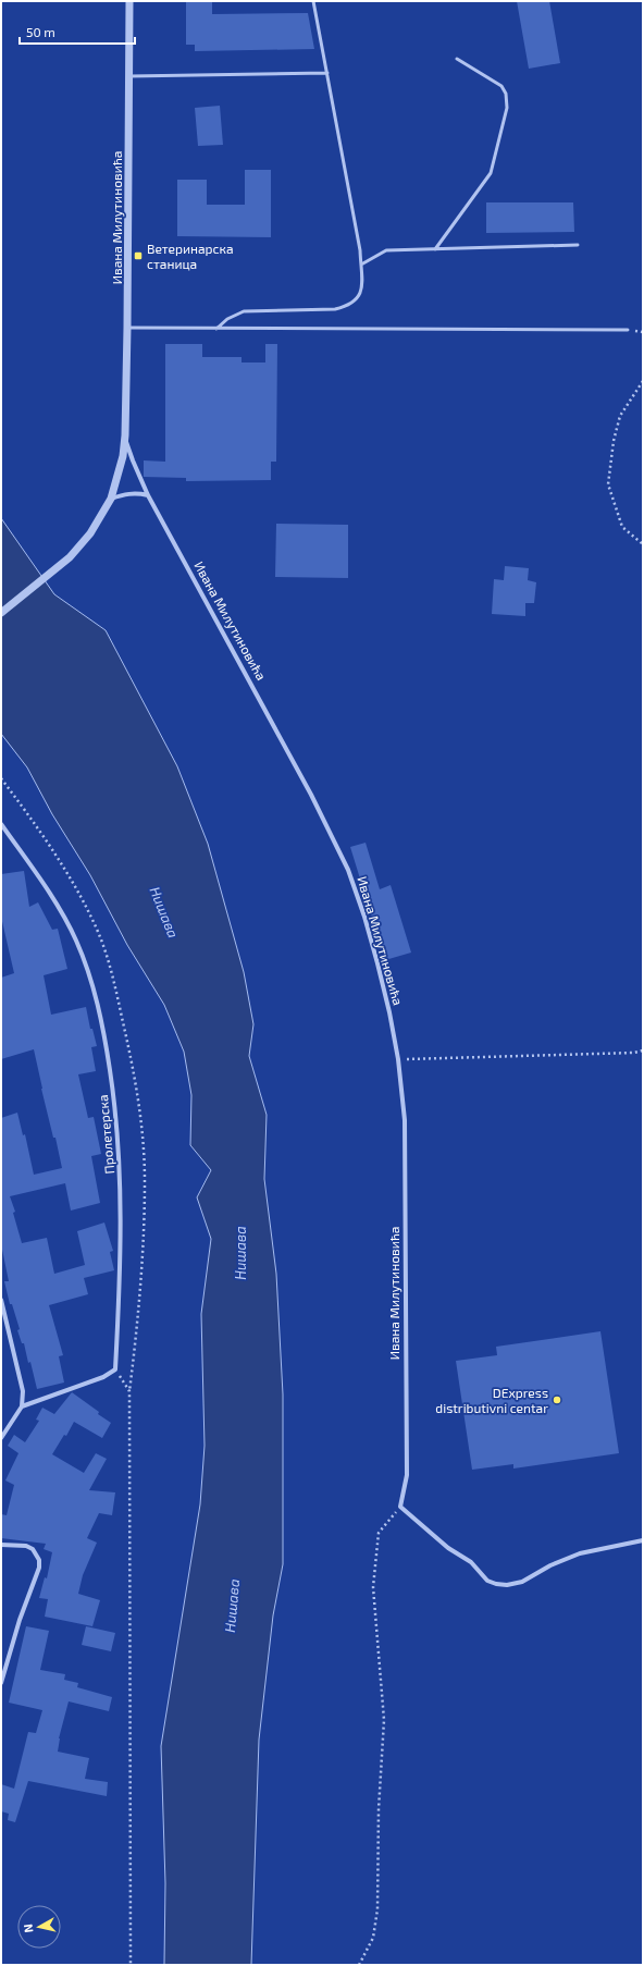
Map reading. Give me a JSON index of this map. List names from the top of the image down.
{
  "streets": {
    "street": ["Ивана Милутиновића", "Пролетерска"]
  },
  "water": ["Нишава"],
  "places": {
    "transit": ["Ветеринарска станица"],
    "other": ["DExpress distributivni centar"]
  },
  "scale_bar": "50 m",
  "north": "left"
}
